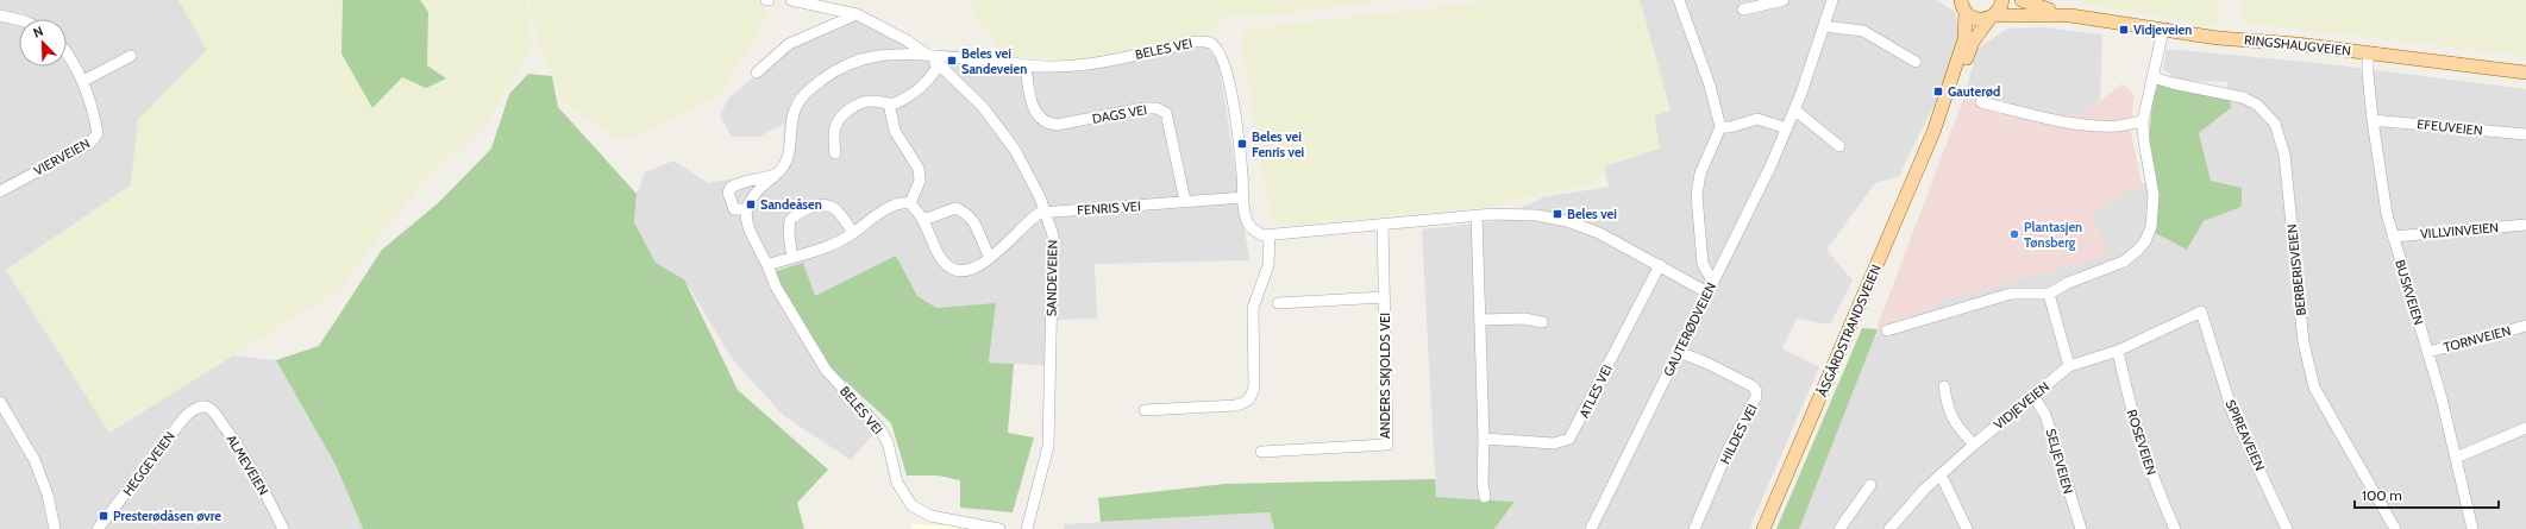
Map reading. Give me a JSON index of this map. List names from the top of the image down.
{
  "streets": {
    "main road": ["RINGSHAUGVEIEN", "ÅSGÅRDSTRANDSVEIEN"],
    "street": [
      "BELES VEI",
      "DAGS VEI",
      "EFEUVEIEN",
      "VIERVEIEN",
      "FENRIS VEI",
      "VILLVINVEIEN",
      "BERBERISVEIEN",
      "SANDEVEIEN",
      "BUSKVEIEN",
      "GAUTERØDVEIEN",
      "TORNVEIEN",
      "ANDERS SKJOLDS VEI",
      "ATLES VEI",
      "VIDJEVEIEN",
      "HILDES VEI",
      "SPIREAVEIEN",
      "ROSEVEIEN",
      "SELJEVEIEN",
      "HEGGEVEIEN",
      "ALMEVEIEN"
    ]
  },
  "crossings": [
    ["RINGSHAUGVEIEN", "BUSKVEIEN"],
    ["RINGSHAUGVEIEN", "ÅSGÅRDSTRANDSVEIEN"],
    ["BELES VEI", "DAGS VEI"],
    ["BELES VEI", "FENRIS VEI"],
    ["BELES VEI", "SANDEVEIEN"],
    ["BELES VEI", "GAUTERØDVEIEN"],
    ["BELES VEI", "ANDERS SKJOLDS VEI"],
    ["BELES VEI", "ATLES VEI"],
    ["DAGS VEI", "FENRIS VEI"],
    ["EFEUVEIEN", "BUSKVEIEN"],
    ["FENRIS VEI", "SANDEVEIEN"],
    ["VILLVINVEIEN", "BUSKVEIEN"],
    ["BUSKVEIEN", "TORNVEIEN"],
    ["GAUTERØDVEIEN", "HILDES VEI"],
    ["VIDJEVEIEN", "SPIREAVEIEN"],
    ["VIDJEVEIEN", "ROSEVEIEN"],
    ["VIDJEVEIEN", "SELJEVEIEN"],
    ["HEGGEVEIEN", "ALMEVEIEN"]
  ],
  "places": {
    "transit": [
      "Vidjeveien",
      "Beles vei Sandeveien",
      "Gauterød",
      "Beles vei Fenris vei",
      "Sandeåsen",
      "Beles vei",
      "Presterødåsen øvre"
    ],
    "other": ["Plantasjen Tønsberg"]
  },
  "scale_bar": "100 m",
  "north": "top left"
}
